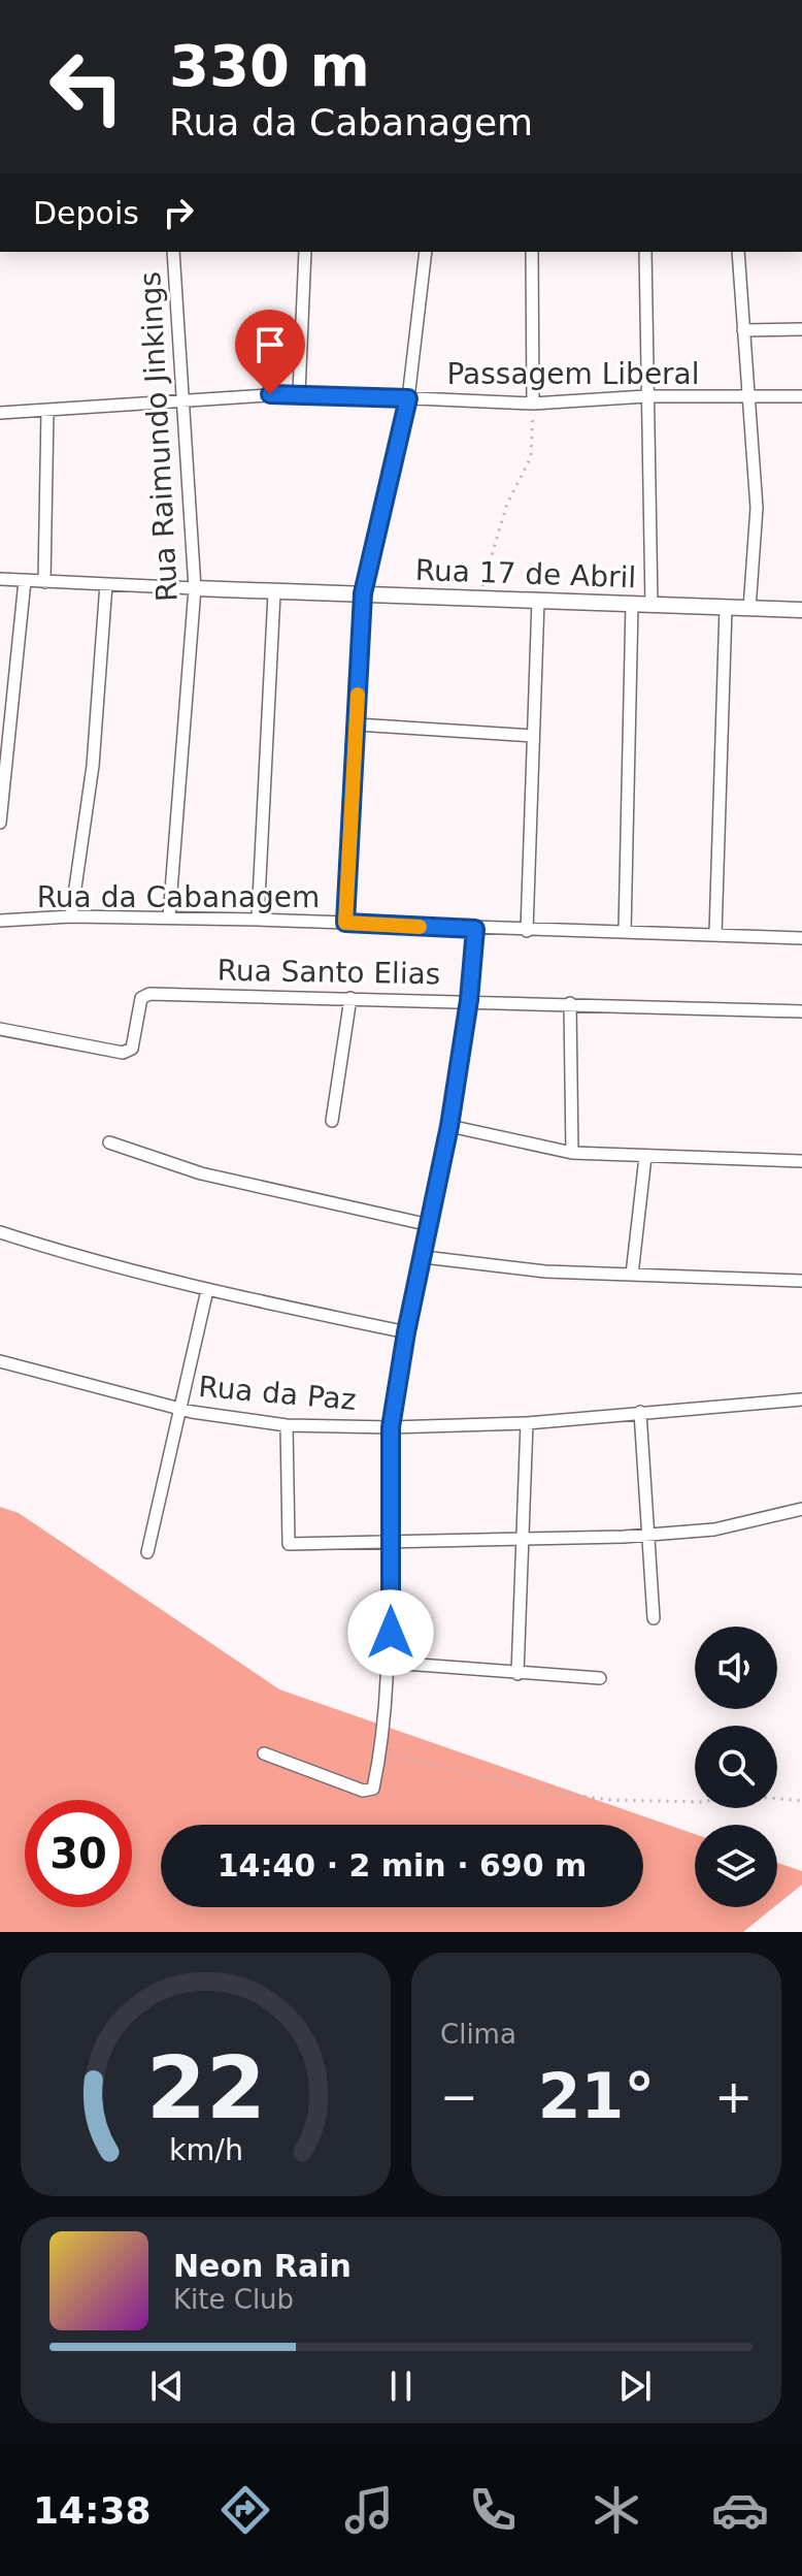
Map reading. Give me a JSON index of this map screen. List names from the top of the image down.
{
  "streets": {
    "street": [
      "Passagem Liberal",
      "Rua Raimundo Jinkings",
      "Rua 17 de Abril",
      "Rua da Cabanagem",
      "Rua Santo Elias",
      "Rua da Paz"
    ]
  },
  "crossings": [
    ["Passagem Liberal", "Rua Raimundo Jinkings"],
    ["Rua Raimundo Jinkings", "Rua 17 de Abril"],
    ["Rua Raimundo Jinkings", "Rua da Cabanagem"]
  ],
  "page": {
    "turn": ["330 m", "Rua da Cabanagem"],
    "then": "Depois",
    "limit": "30",
    "trip": "14:40 · 2 min · 690 m",
    "tile": "Clima",
    "heat": ["−", "21°", "+"],
    "song": ["Neon Rain", "Kite Club"],
    "tabs": "14:38",
    "gauge": ["22", "km/h"]
  }
}
